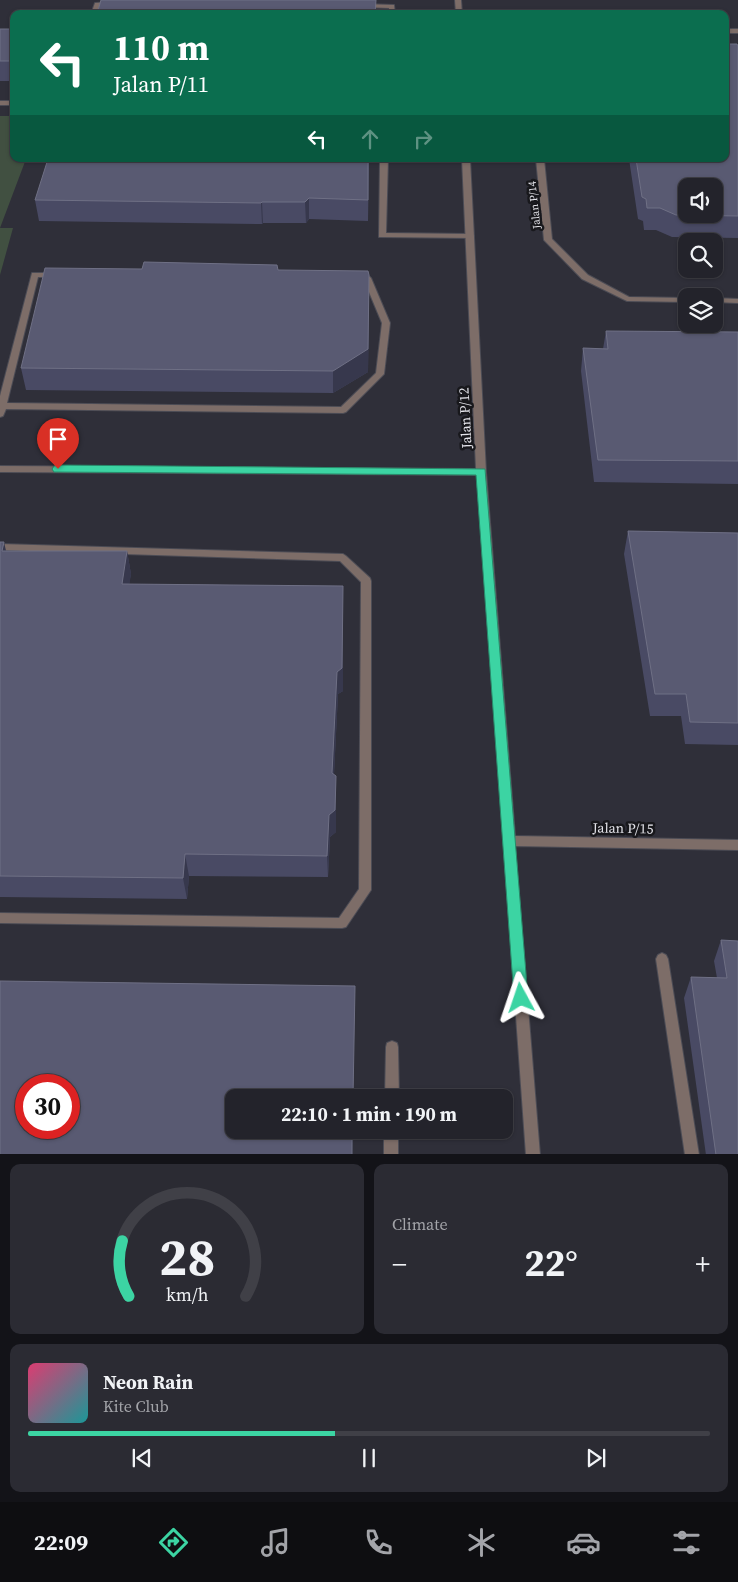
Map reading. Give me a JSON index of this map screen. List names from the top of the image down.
{
  "streets": {
    "street": ["Jalan P/14", "Jalan P/12", "Jalan P/15"]
  },
  "crossings": [
    ["Jalan P/12", "Jalan P/15"]
  ],
  "page": {
    "turn": ["110 m", "Jalan P/11"],
    "limit": "30",
    "trip": "22:10 · 1 min · 190 m",
    "tile": "Climate",
    "heat": ["−", "22°", "+"],
    "song": ["Neon Rain", "Kite Club"],
    "tabs": "22:09",
    "gauge": ["28", "km/h"]
  }
}
